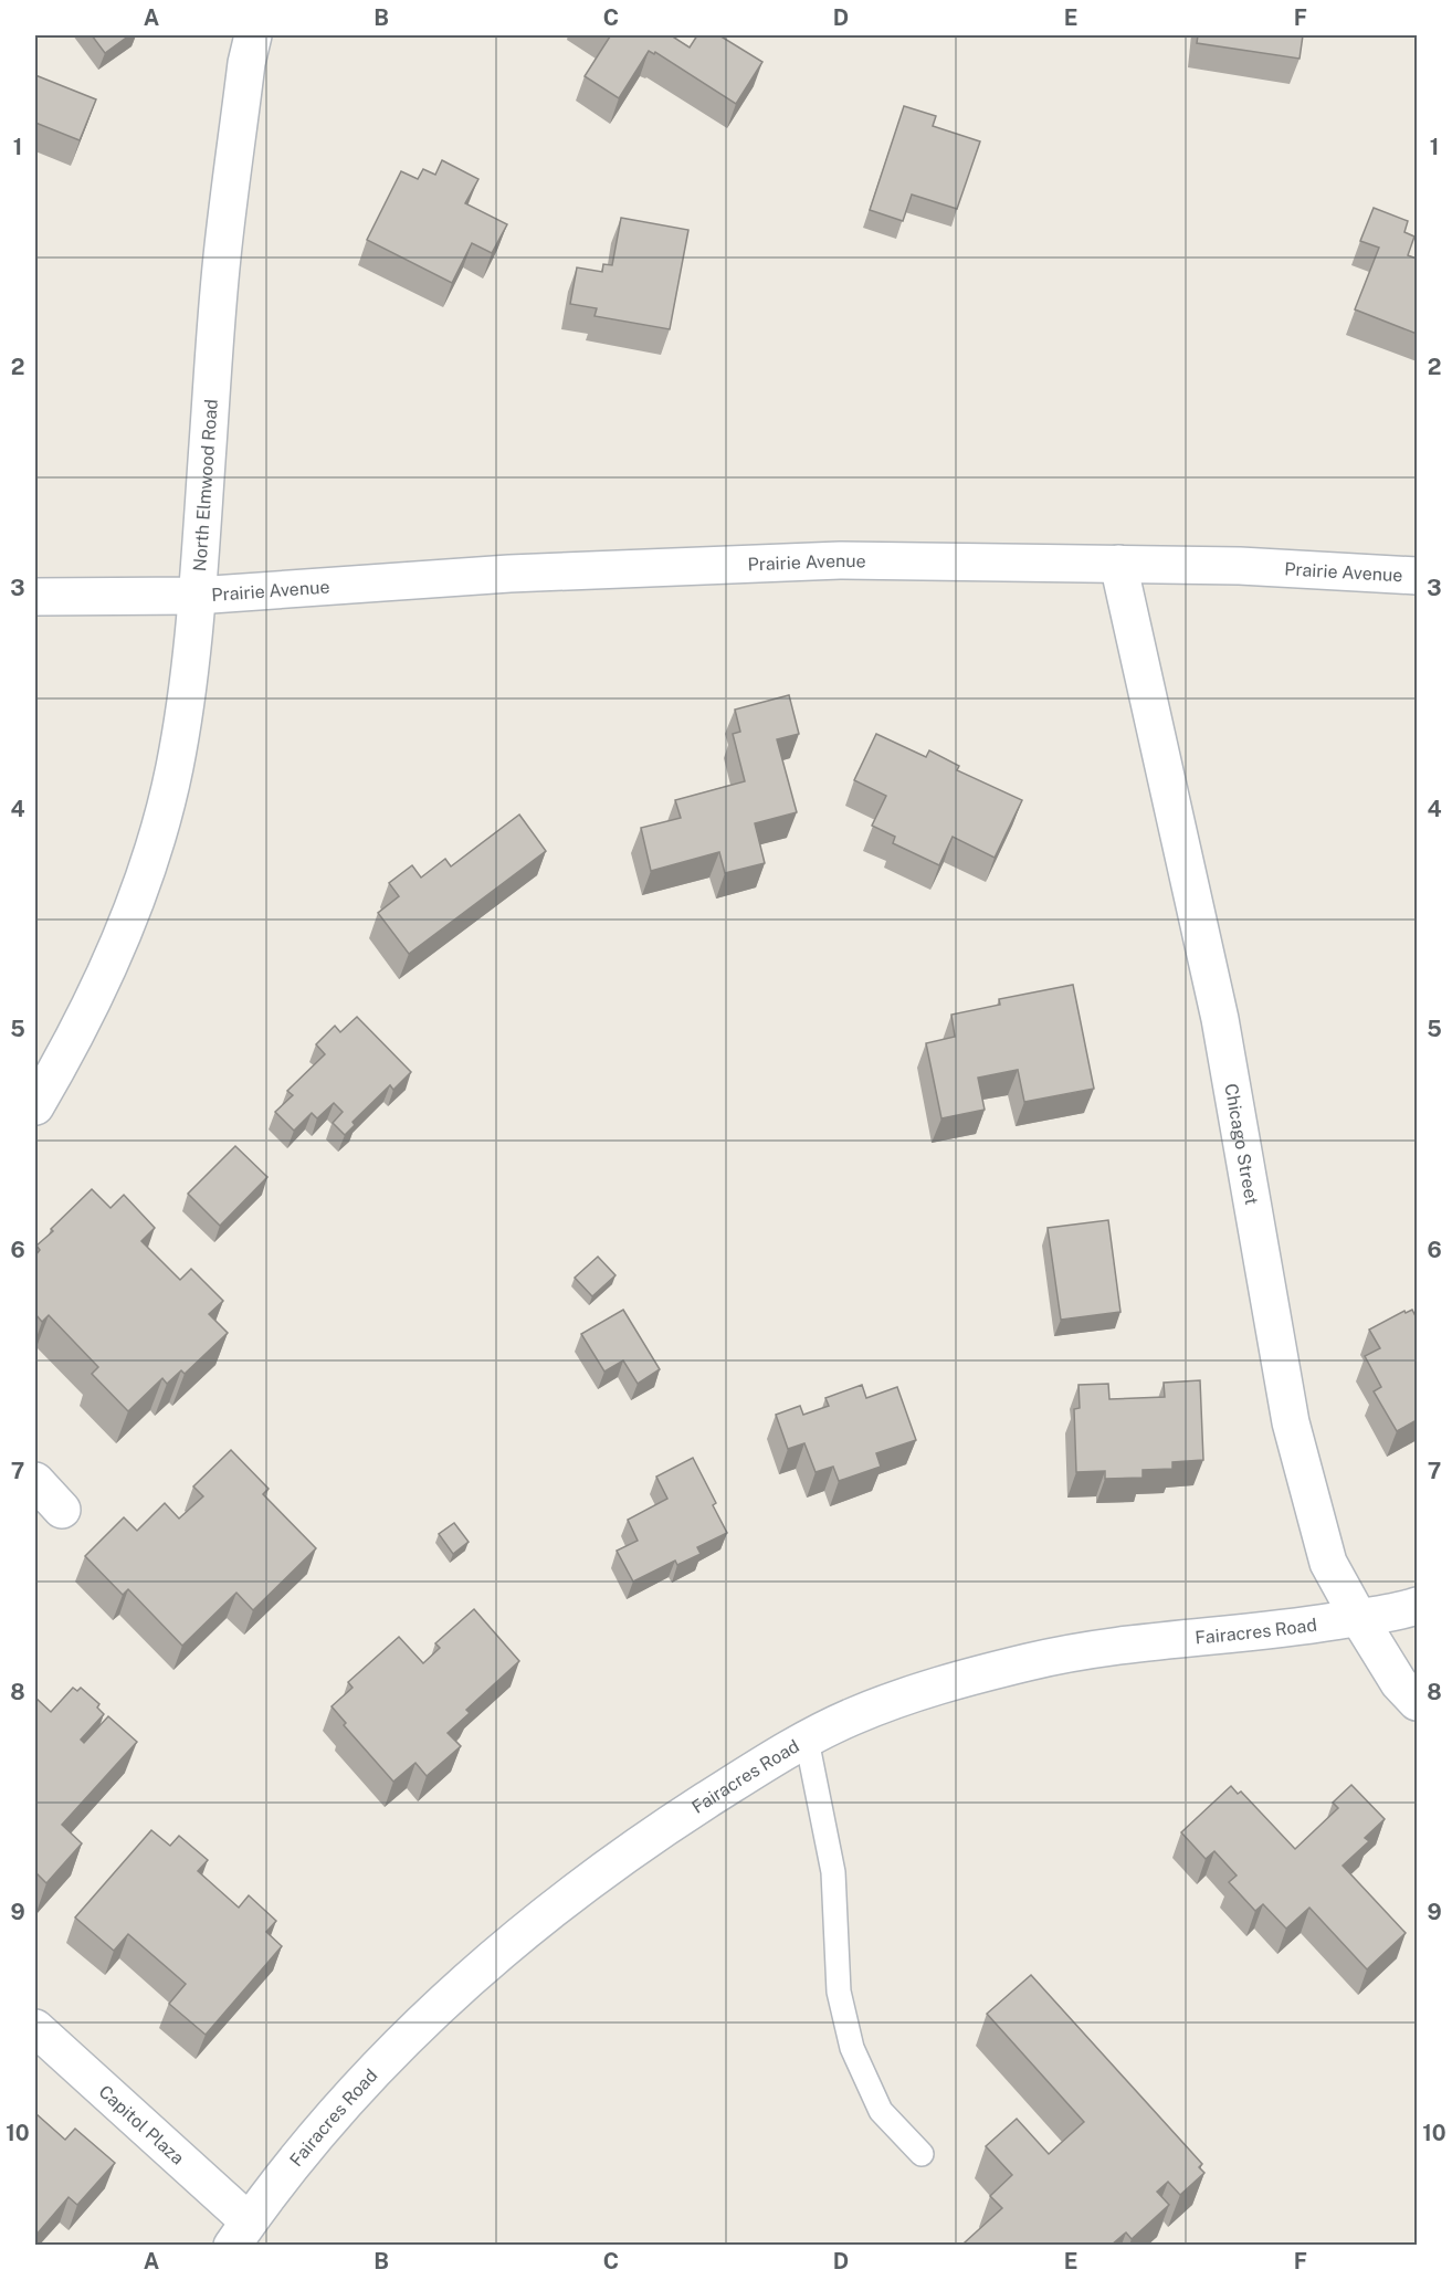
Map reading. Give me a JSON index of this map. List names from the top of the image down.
{
  "streets": {
    "street": [
      "North Elmwood Road",
      "Prairie Avenue",
      "Chicago Street",
      "Fairacres Road",
      "Capitol Plaza"
    ]
  },
  "crossings": [
    ["North Elmwood Road", "Prairie Avenue"],
    ["Prairie Avenue", "Chicago Street"],
    ["Chicago Street", "Fairacres Road"],
    ["Fairacres Road", "Capitol Plaza"]
  ],
  "grid": {
    "columns": [
      "A",
      "B",
      "C",
      "D",
      "E",
      "F"
    ],
    "rows": [
      "1",
      "2",
      "3",
      "4",
      "5",
      "6",
      "7",
      "8",
      "9",
      "10"
    ]
  }
}
